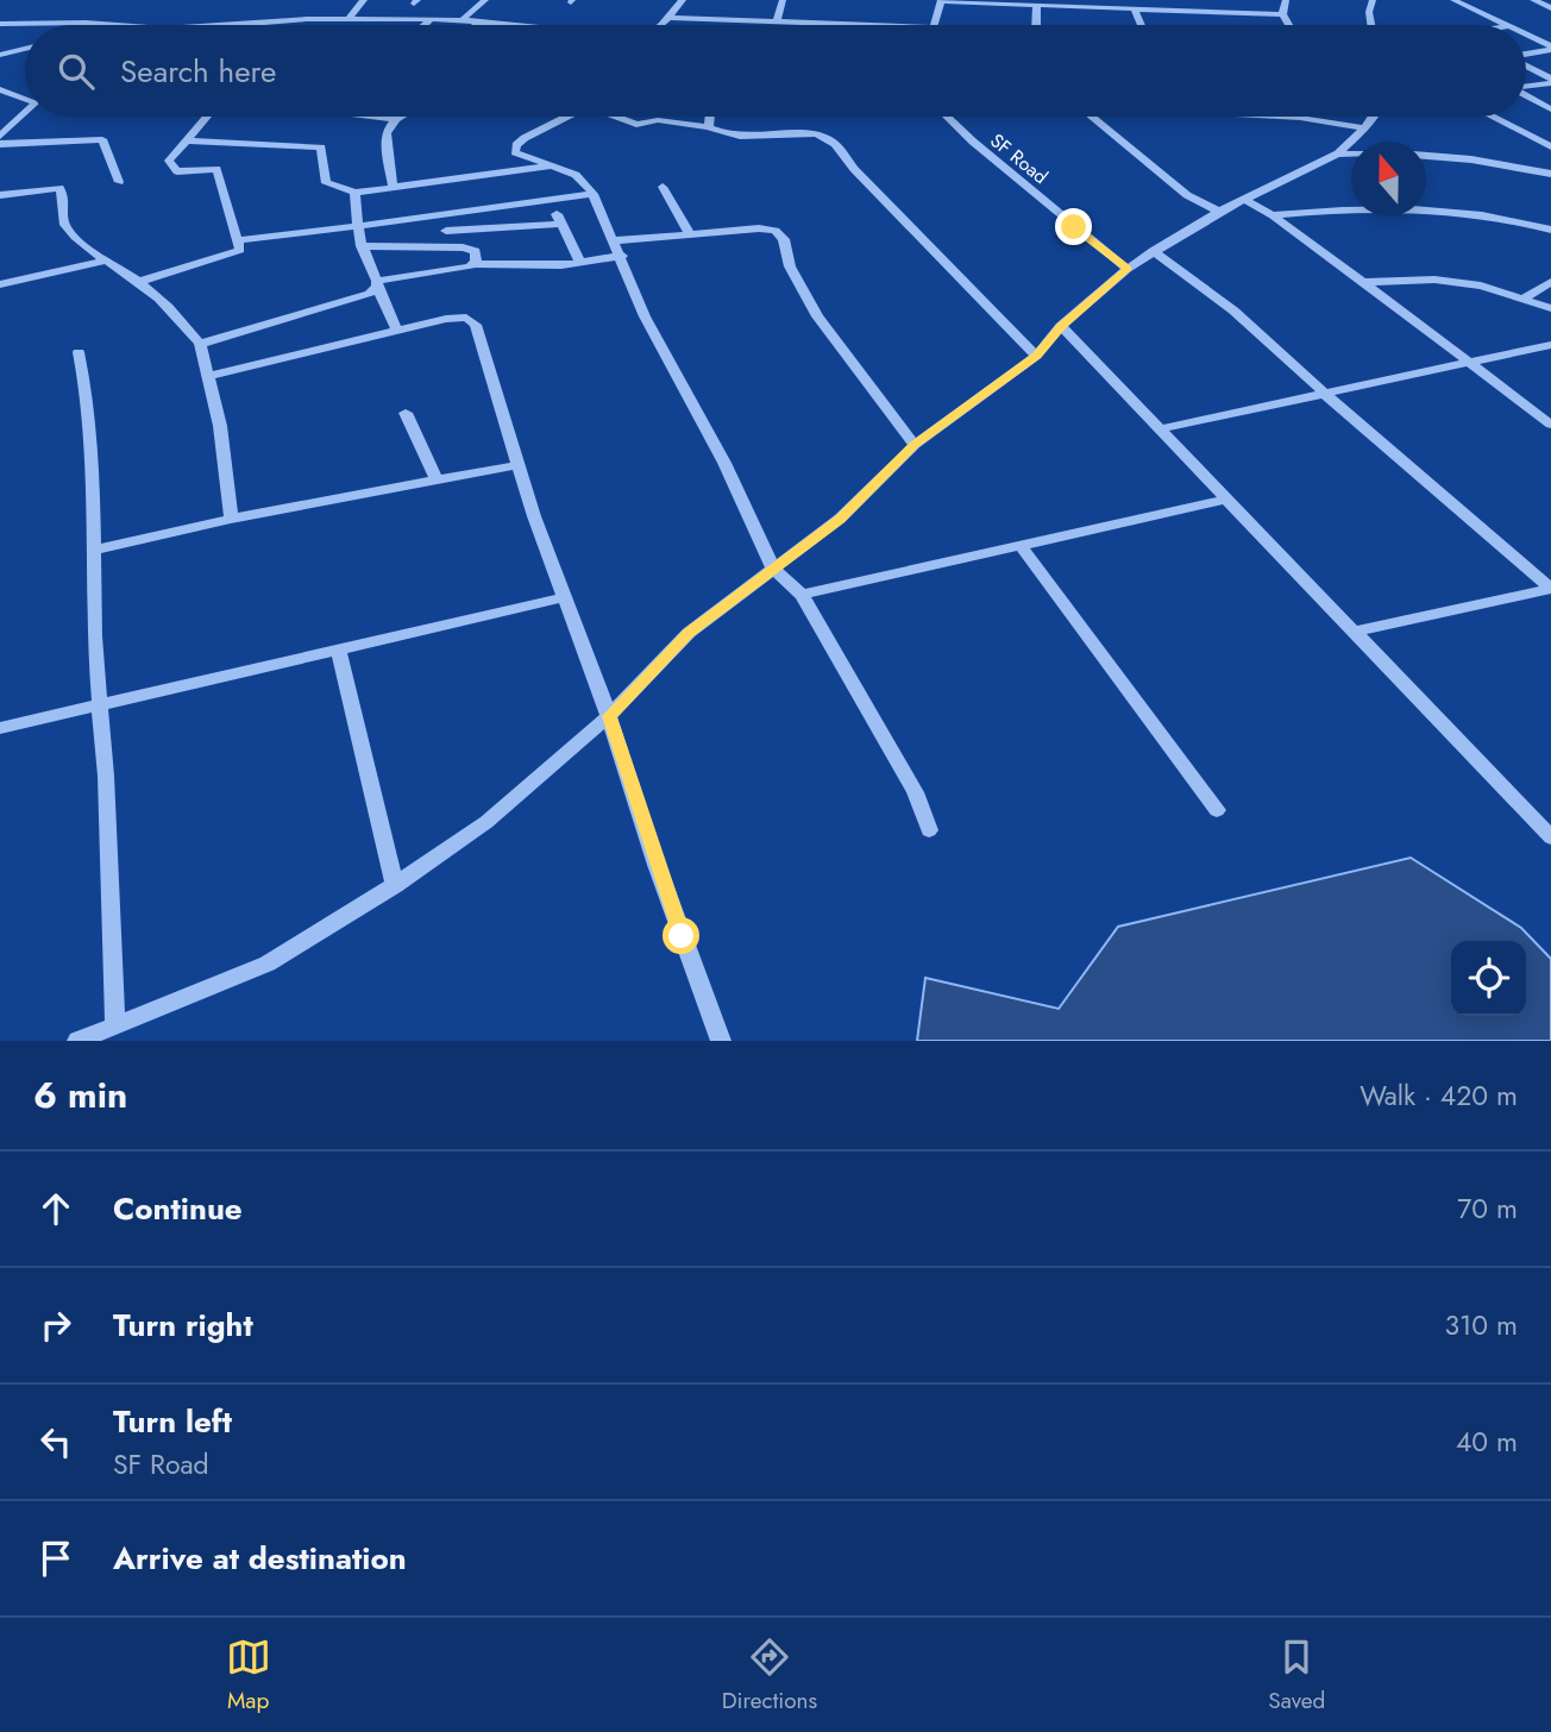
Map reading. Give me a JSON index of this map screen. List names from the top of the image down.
{
  "streets": {
    "street": ["SF Road"]
  },
  "north": "top",
  "page": {
    "search": "Search here",
    "heading": ["6 min", "Walk · 420 m"],
    "list": [
      ["Continue", "70 m"],
      ["Turn right", "310 m"],
      ["Turn left", "SF Road", "40 m"],
      "Arrive at destination"
    ],
    "nav": ["Map", "Directions", "Saved"]
  }
}
